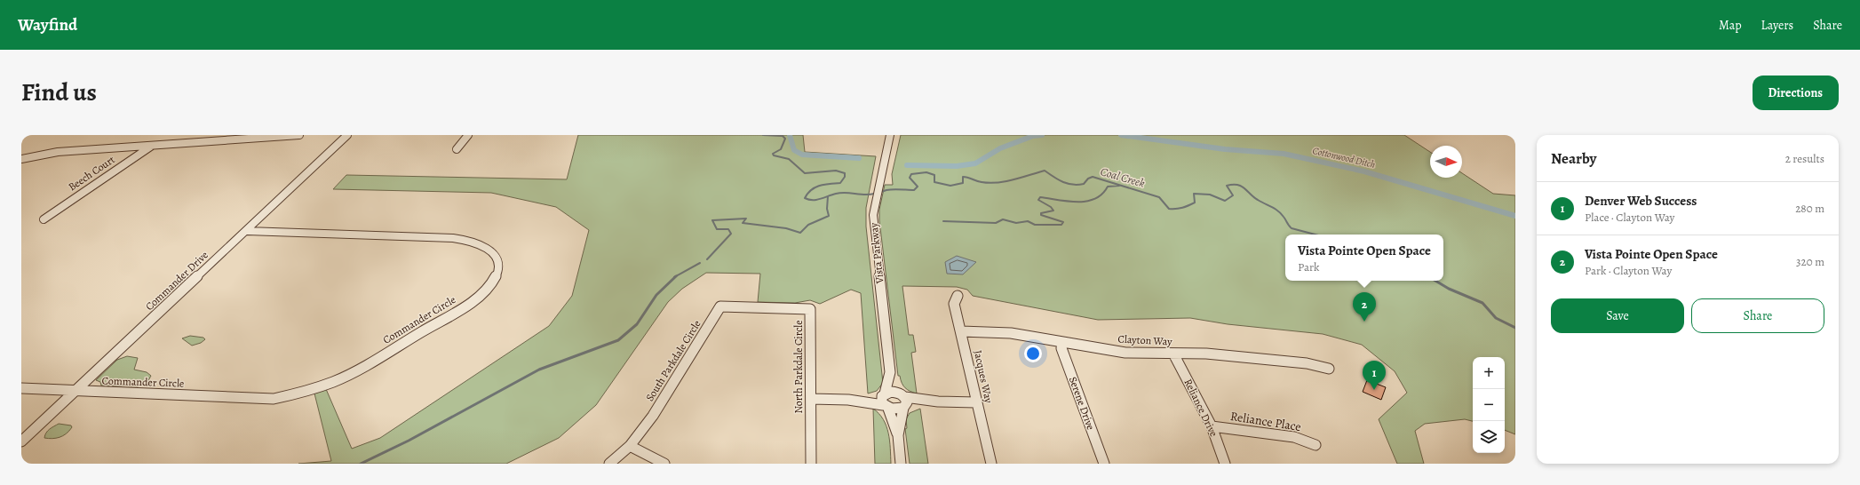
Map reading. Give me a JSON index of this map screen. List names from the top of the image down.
{
  "streets": {
    "street": [
      "Beech Court",
      "Vista Parkway",
      "Commander Drive",
      "Commander Circle",
      "Clayton Way",
      "South Parkdale Circle",
      "North Parkdale Circle",
      "Jacques Way",
      "Serene Drive",
      "Reliance Drive",
      "Reliance Place"
    ]
  },
  "crossings": [
    ["Commander Drive", "Commander Circle"],
    ["Clayton Way", "Jacques Way"],
    ["Clayton Way", "Serene Drive"],
    ["Clayton Way", "Reliance Drive"],
    ["South Parkdale Circle", "North Parkdale Circle"],
    ["Reliance Drive", "Reliance Place"]
  ],
  "water": ["Cottonwood Ditch", "Coal Creek"],
  "north": "right",
  "page": {
    "header": "Wayfind",
    "nav": ["Map", "Layers", "Share"],
    "title": "Find us",
    "buttons": [
      "Directions",
      ["Save", "Share"]
    ],
    "heading": ["Nearby", "2 results"],
    "list": [
      {
        "mark": "1",
        "name": "Denver Web Success",
        "note": "Place · Clayton Way",
        "value": "280 m"
      },
      {
        "mark": "2",
        "name": "Vista Pointe Open Space",
        "note": "Park · Clayton Way",
        "value": "320 m"
      }
    ],
    "popup": ["Vista Pointe Open Space", "Park"],
    "pins": ["2", "1"],
    "map_buttons": ["+", "−"]
  }
}
